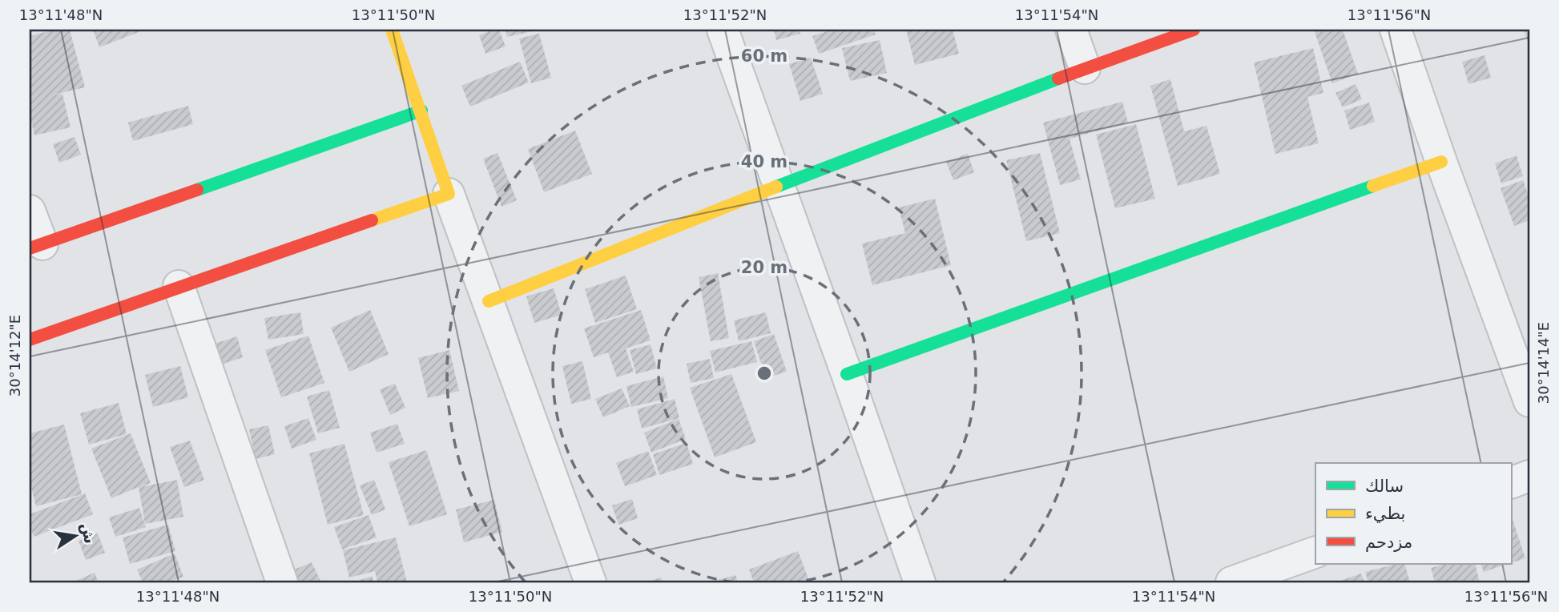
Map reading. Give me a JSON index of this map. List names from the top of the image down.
{
  "legend": ["سالك", "بطيء", "مزدحم"],
  "north": "right",
  "coordinates": [
    "13°11'48\"N",
    "13°11'50\"N",
    "13°11'52\"N",
    "13°11'54\"N",
    "13°11'56\"N",
    "30°14'12\"E",
    "30°14'14\"E"
  ],
  "rings": ["60 m", "40 m", "20 m"]
}
